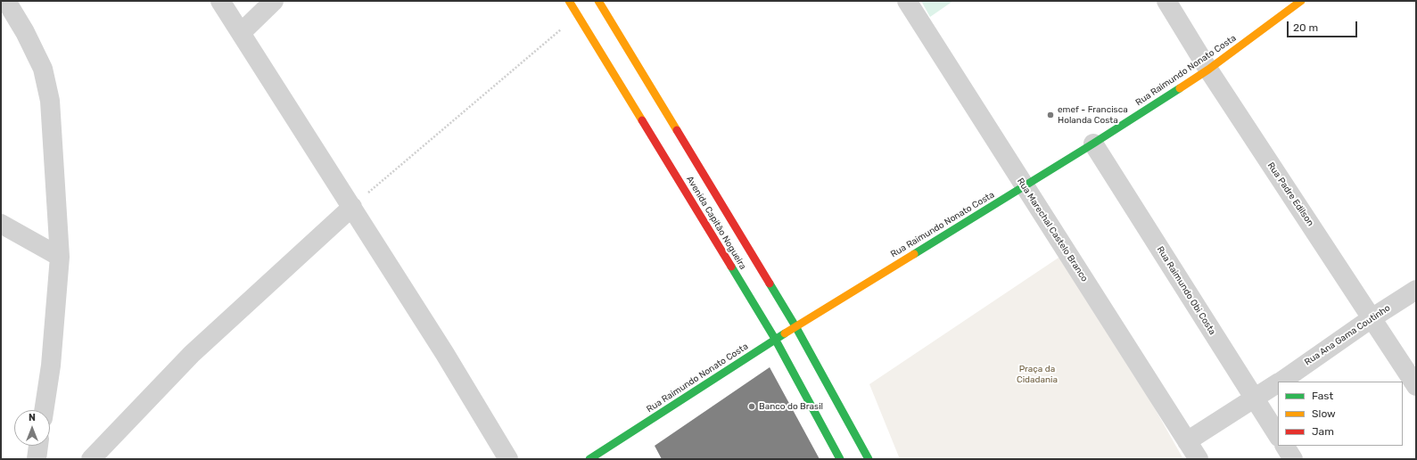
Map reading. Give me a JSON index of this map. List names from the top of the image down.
{
  "streets": {
    "main road": ["Rua Raimundo Nonato Costa", "Avenida Capitão Nogueira"],
    "street": [
      "Rua Padre Edilson",
      "Rua Marechal Castelo Branco",
      "Rua Raimundo Obi Costa",
      "Rua Ana Gama Coutinho"
    ]
  },
  "crossings": [
    ["Rua Raimundo Nonato Costa", "Rua Padre Edilson"],
    ["Rua Raimundo Nonato Costa", "Avenida Capitão Nogueira"],
    ["Rua Raimundo Nonato Costa", "Rua Marechal Castelo Branco"],
    ["Rua Raimundo Nonato Costa", "Rua Raimundo Obi Costa"],
    ["Rua Padre Edilson", "Rua Ana Gama Coutinho"],
    ["Rua Marechal Castelo Branco", "Rua Ana Gama Coutinho"],
    ["Rua Raimundo Obi Costa", "Rua Ana Gama Coutinho"]
  ],
  "parks": ["Praça da Cidadania"],
  "places": ["emef - Francisca Holanda Costa", "Banco do Brasil"],
  "legend": ["Fast", "Slow", "Jam"],
  "scale_bar": "20 m",
  "north": "top"
}
